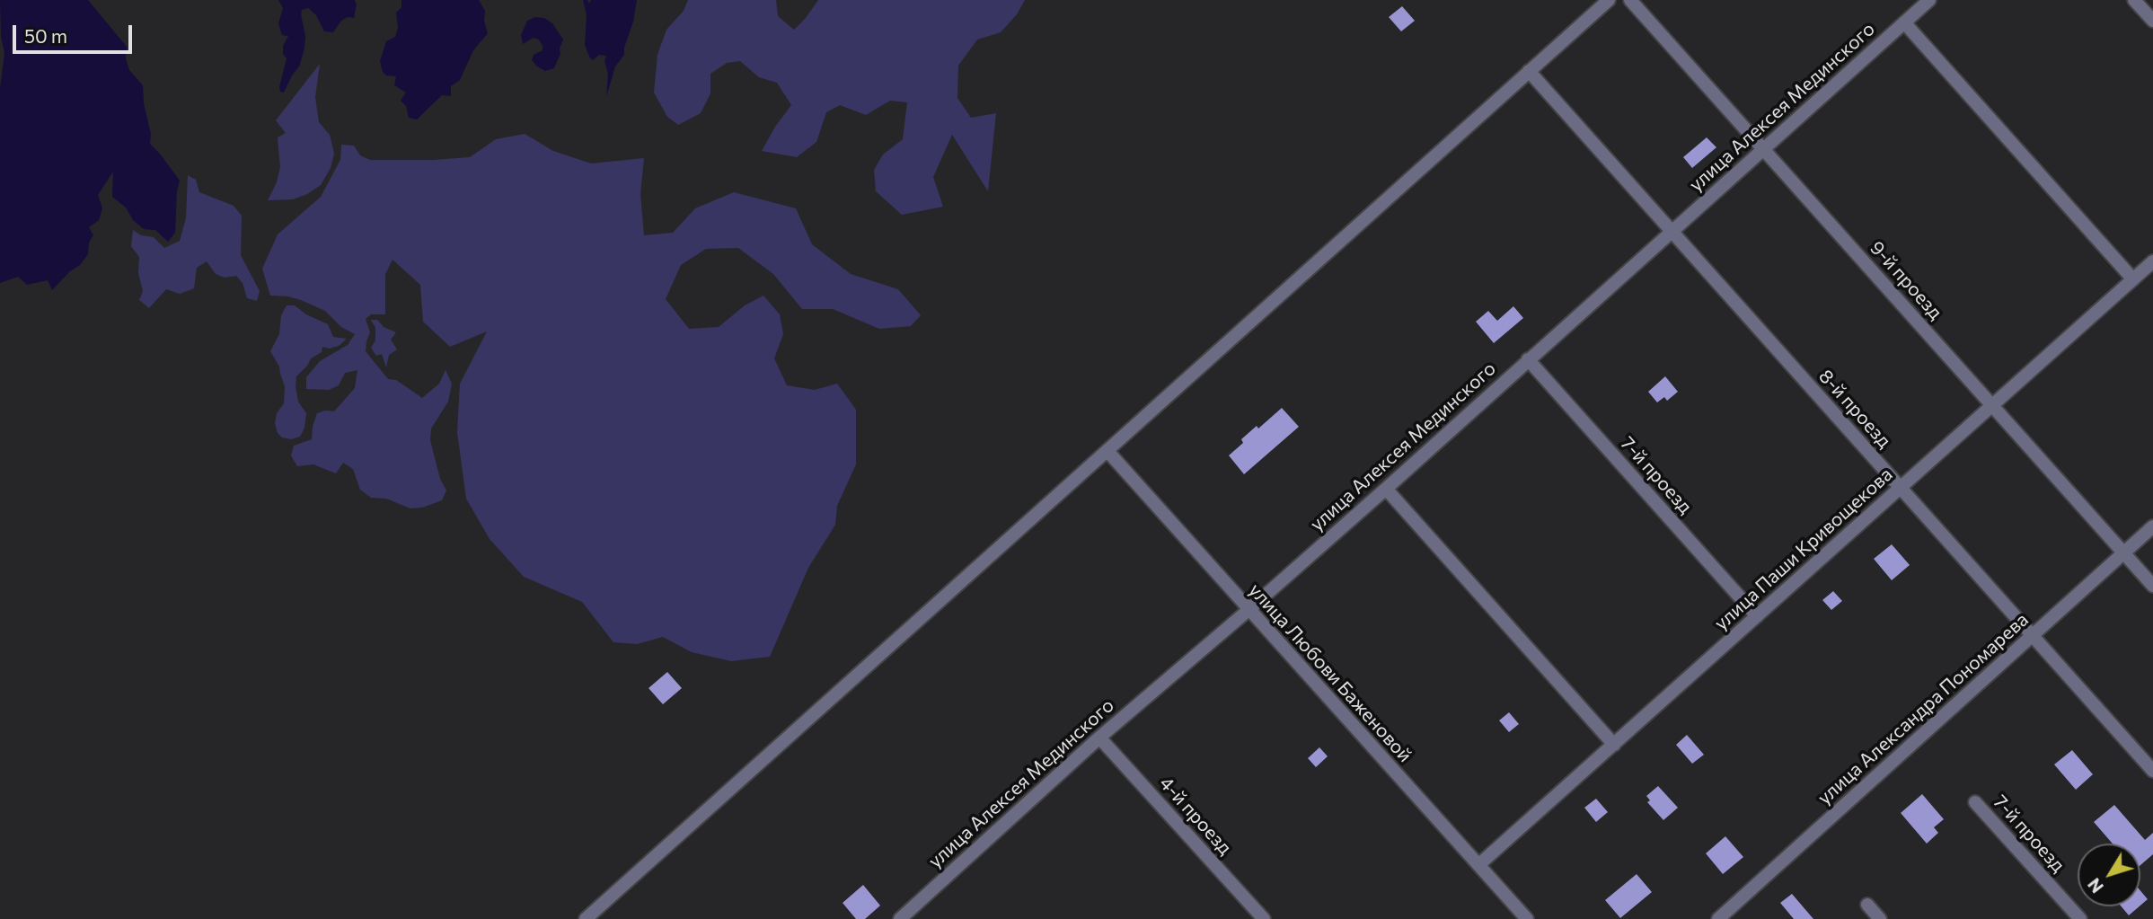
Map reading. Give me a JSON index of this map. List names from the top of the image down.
{
  "streets": {
    "street": [
      "улица Алексея Мединского",
      "9-й проезд",
      "8-й проезд",
      "7-й проезд",
      "улица Паши Кривощекова",
      "улица Любови Баженовой",
      "улица Александра Пономарева",
      "4-й проезд"
    ]
  },
  "crossings": [
    ["улица Алексея Мединского", "9-й проезд"],
    ["улица Алексея Мединского", "8-й проезд"],
    ["улица Алексея Мединского", "7-й проезд"],
    ["улица Алексея Мединского", "улица Любови Баженовой"],
    ["улица Алексея Мединского", "4-й проезд"],
    ["9-й проезд", "улица Паши Кривощекова"],
    ["9-й проезд", "улица Александра Пономарева"],
    ["8-й проезд", "улица Паши Кривощекова"],
    ["8-й проезд", "улица Александра Пономарева"],
    ["7-й проезд", "улица Паши Кривощекова"],
    ["улица Паши Кривощекова", "улица Любови Баженовой"]
  ],
  "scale_bar": "50 m",
  "north": "bottom left"
}
